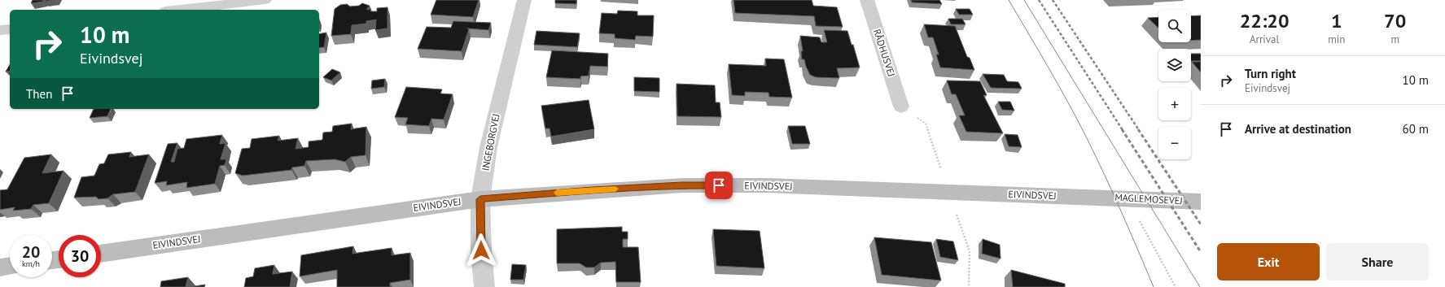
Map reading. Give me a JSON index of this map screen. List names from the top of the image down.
{
  "streets": {
    "street": [
      "RÅDHUSVEJ",
      "INGEBORGVEJ",
      "EIVINDSVEJ",
      "MAGLEMOSEVEJ"
    ]
  },
  "crossings": [
    ["INGEBORGVEJ", "EIVINDSVEJ"],
    ["EIVINDSVEJ", "MAGLEMOSEVEJ"]
  ],
  "page": {
    "eta": [
      "22:20",
      "Arrival",
      "1",
      "min",
      "70",
      "m"
    ],
    "map_buttons": ["+", "−"],
    "turn": ["10 m", "Eivindsvej"],
    "list": [
      {
        "name": "Turn right",
        "note": "Eivindsvej",
        "value": "10 m"
      },
      {
        "name": "Arrive at destination",
        "value": "60 m"
      }
    ],
    "then": "Then",
    "speed": "20 km/h",
    "limit": "30",
    "buttons": ["Exit", "Share"]
  }
}
